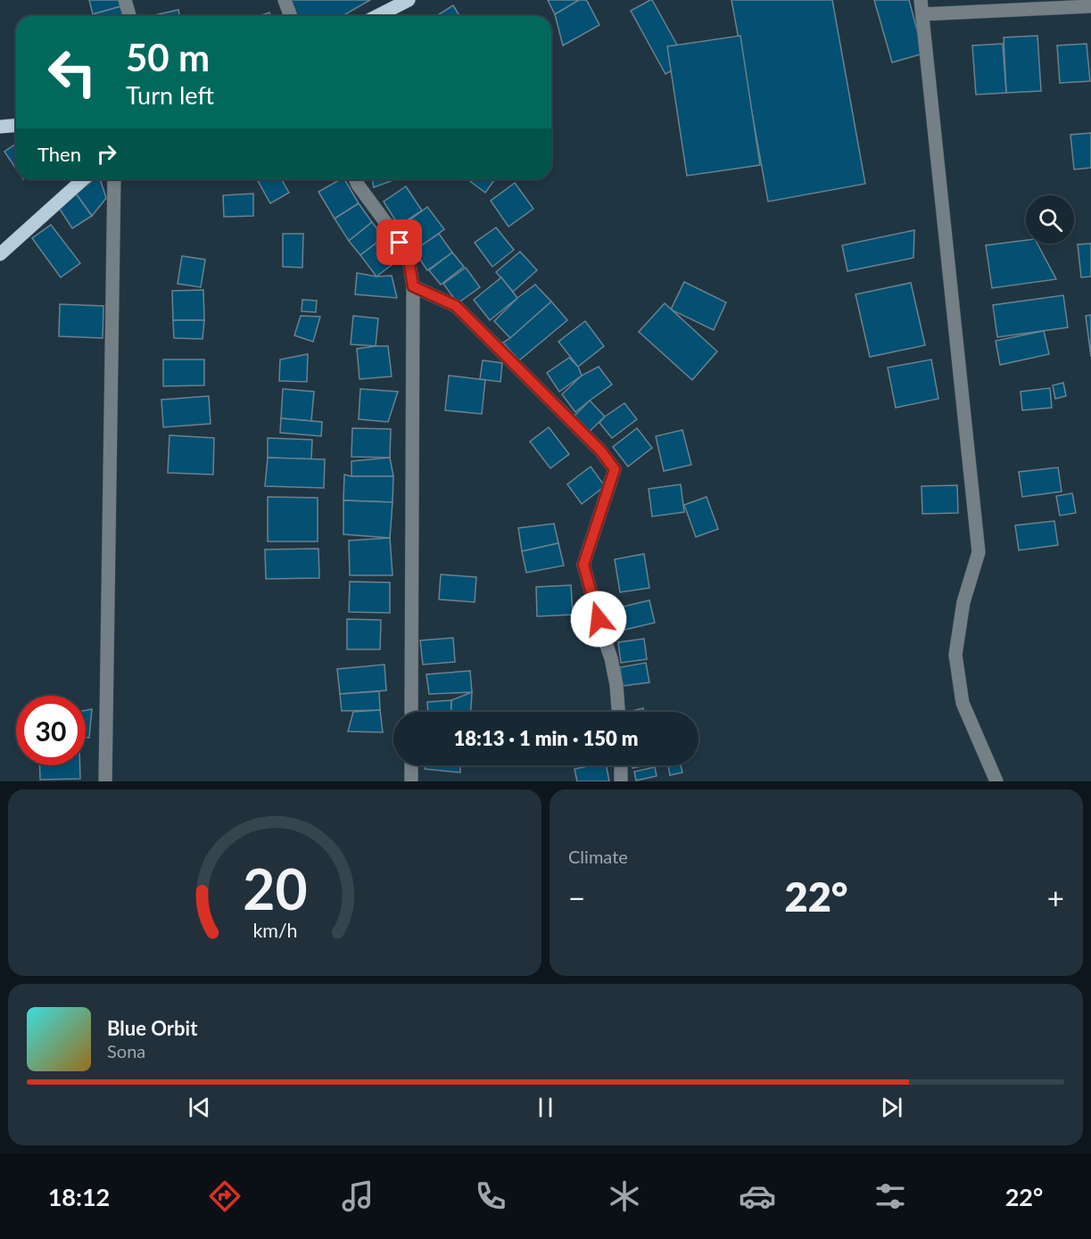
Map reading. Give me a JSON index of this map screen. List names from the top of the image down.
{
  "page": {
    "turn": ["50 m", "Turn left"],
    "then": "Then",
    "limit": "30",
    "trip": "18:13 · 1 min · 150 m",
    "tile": "Climate",
    "heat": ["−", "22°", "+"],
    "song": ["Blue Orbit", "Sona"],
    "tabs": ["18:12", "22°"],
    "gauge": ["20", "km/h"]
  }
}
